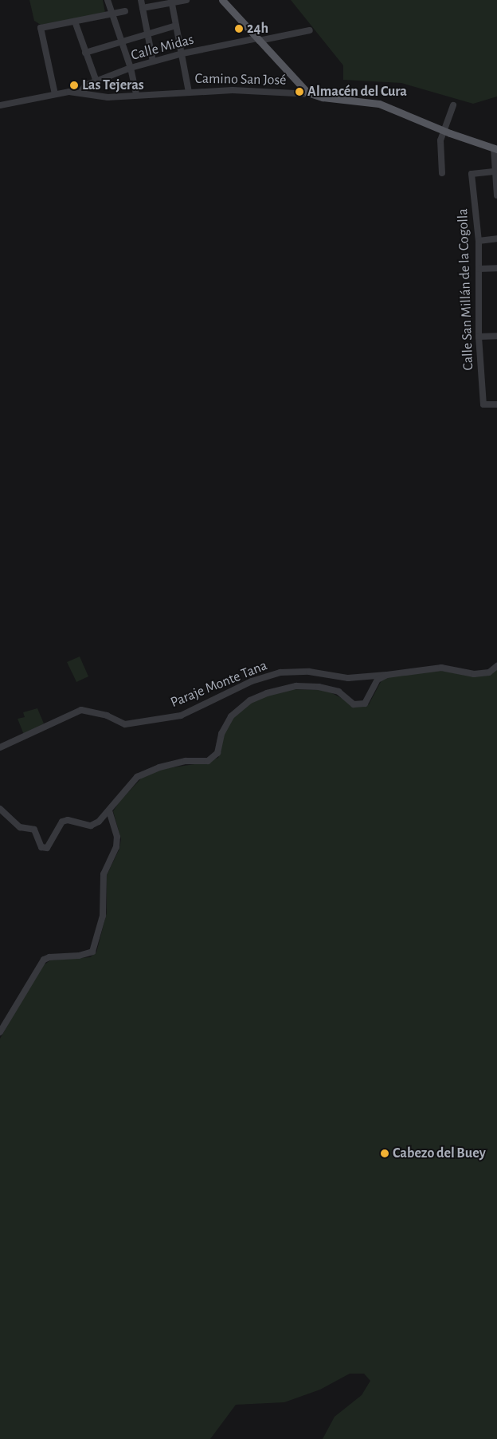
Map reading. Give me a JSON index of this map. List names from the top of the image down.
{
  "streets": {
    "main road": ["Camino San José"],
    "street": ["Calle Midas", "Calle San Millán de la Cogolla", "Paraje Monte Tana"]
  },
  "crossings": [
    ["Calle Midas", "Camino San José"]
  ],
  "places": [
    "24h",
    "Las Tejeras",
    "Almacén del Cura",
    "Cabezo del Buey"
  ]
}
